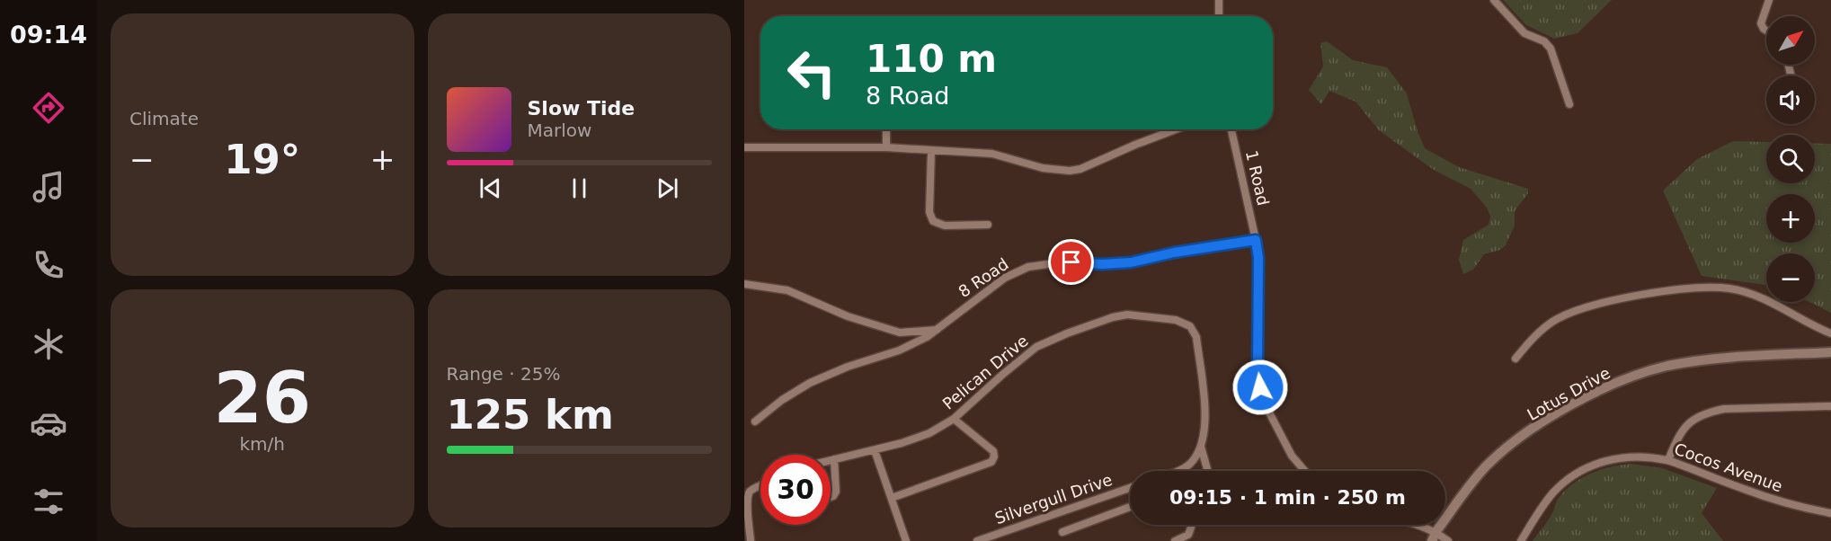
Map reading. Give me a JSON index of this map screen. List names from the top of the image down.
{
  "streets": {
    "street": [
      "1 Road",
      "8 Road",
      "Pelican Drive",
      "Lotus Drive",
      "Cocos Avenue",
      "Silvergull Drive"
    ]
  },
  "crossings": [
    ["1 Road", "8 Road"]
  ],
  "north": "top right",
  "page": {
    "tabs": "09:14",
    "tile": [
      "Climate",
      ["26", "km/h"],
      ["Range · 25%", "125 km"]
    ],
    "map_buttons": ["+", "−"],
    "turn": ["110 m", "8 Road"],
    "song": ["Slow Tide", "Marlow"],
    "heat": ["−", "19°", "+"],
    "limit": "30",
    "trip": "09:15 · 1 min · 250 m"
  }
}
